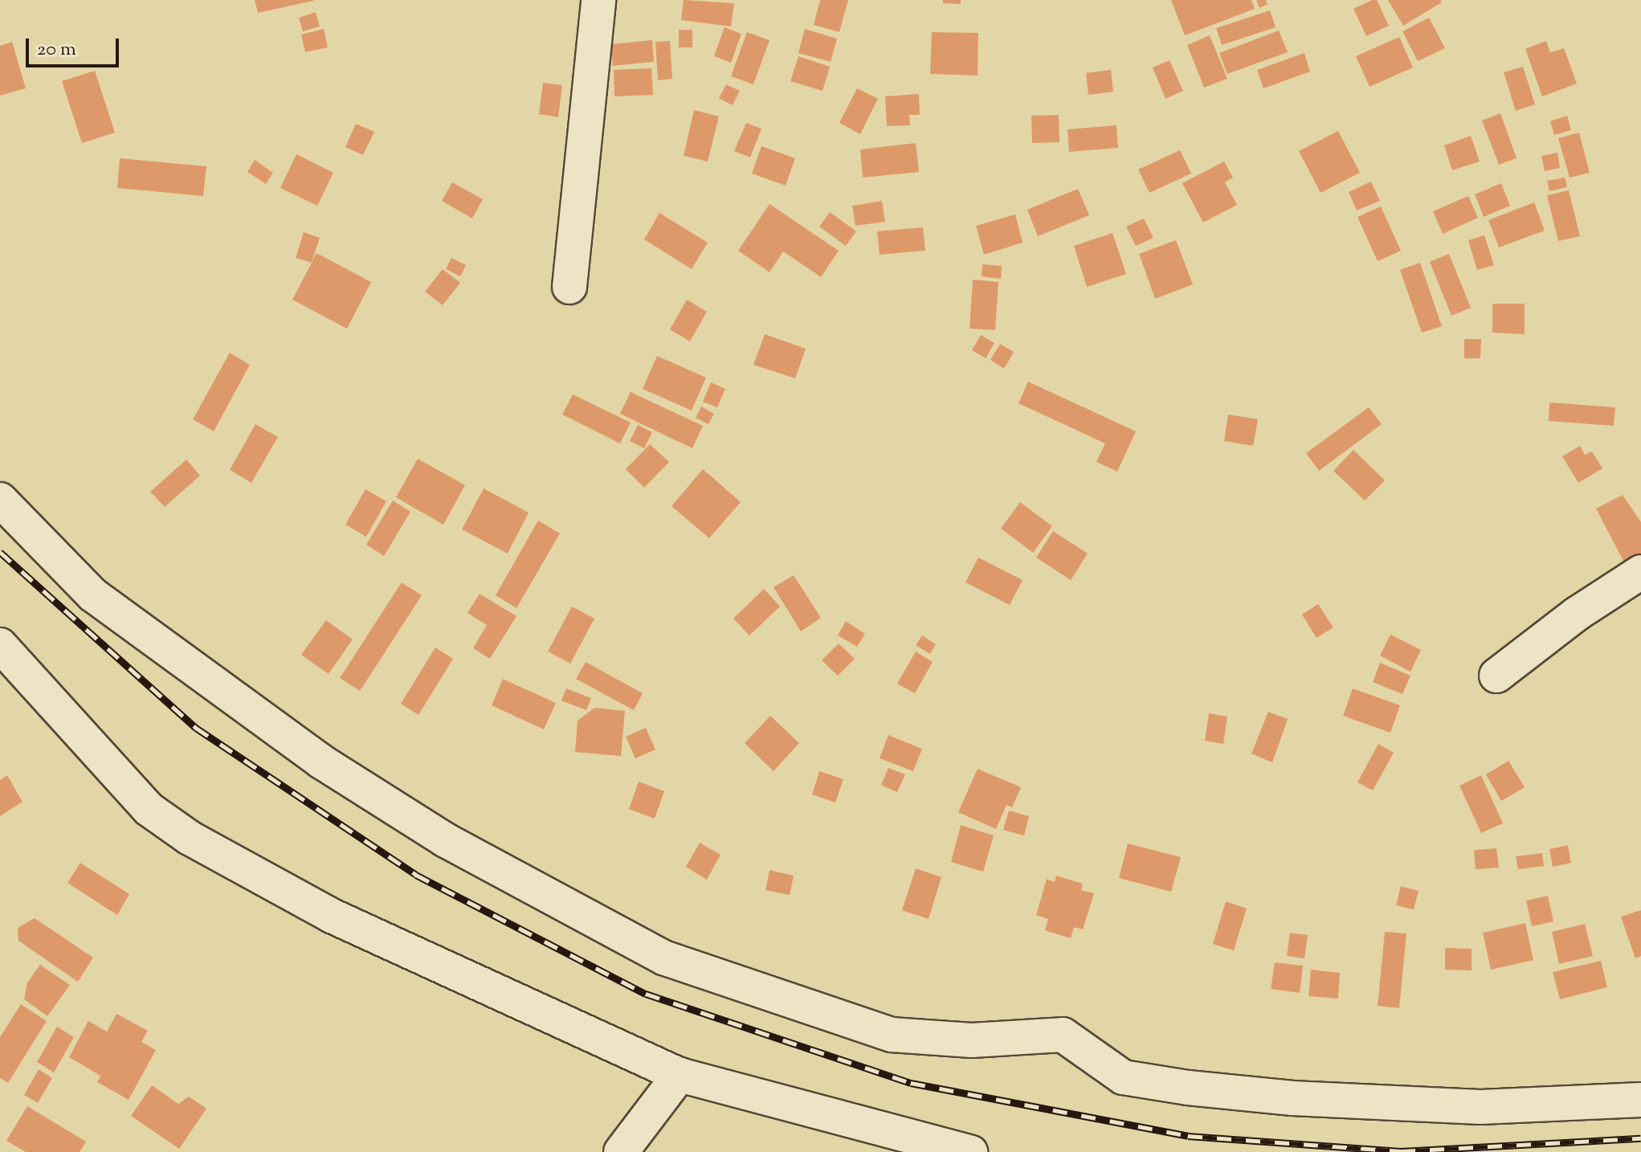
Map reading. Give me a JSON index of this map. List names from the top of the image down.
{
  "scale_bar": "20 m"
}
